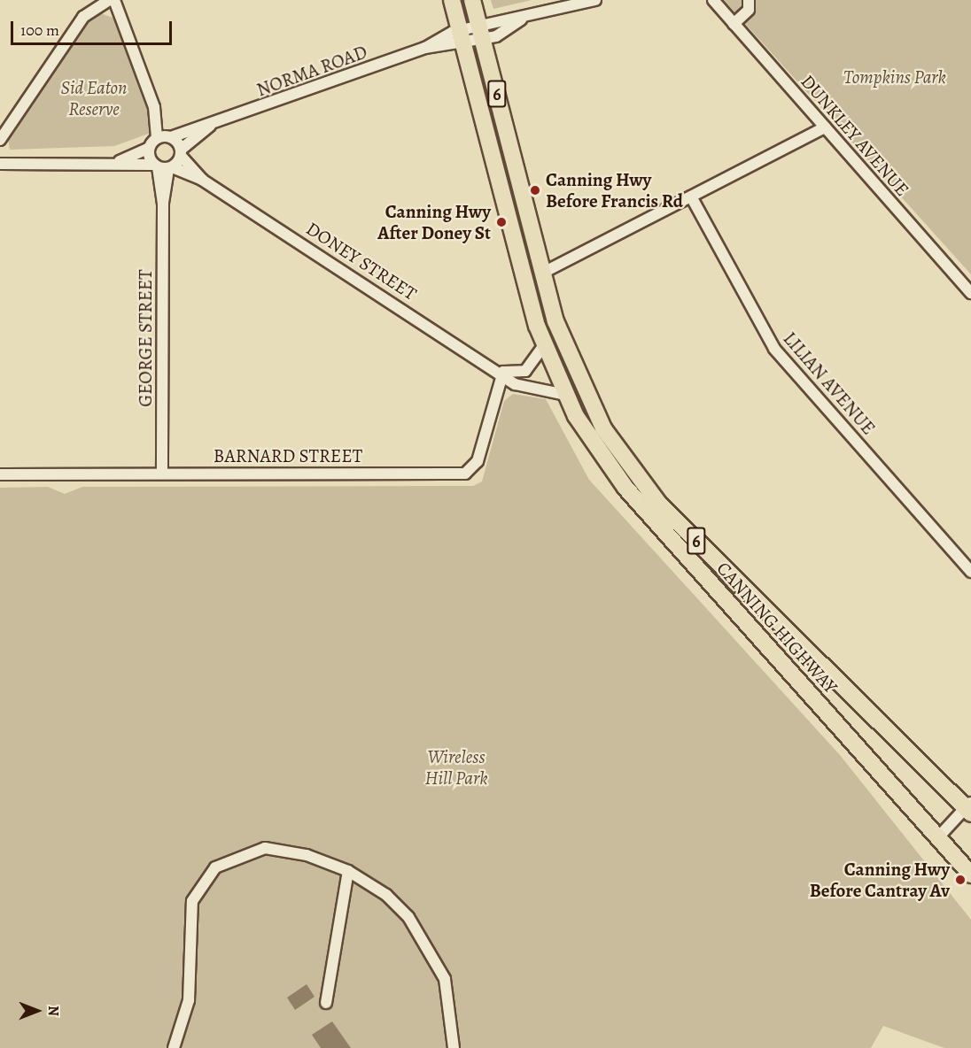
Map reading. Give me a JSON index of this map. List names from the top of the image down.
{
  "streets": {
    "highway": ["6", "CANNING HIGHWAY"],
    "street": [
      "NORMA ROAD",
      "DUNKLEY AVENUE",
      "DONEY STREET",
      "GEORGE STREET",
      "LILIAN AVENUE",
      "BARNARD STREET"
    ]
  },
  "crossings": [
    ["NORMA ROAD", "DONEY STREET"],
    ["NORMA ROAD", "GEORGE STREET"],
    ["NORMA ROAD", "CANNING HIGHWAY"],
    ["DONEY STREET", "GEORGE STREET"],
    ["DONEY STREET", "BARNARD STREET"],
    ["DONEY STREET", "CANNING HIGHWAY"],
    ["GEORGE STREET", "BARNARD STREET"]
  ],
  "parks": ["Tompkins Park", "Sid Eaton Reserve", "Wireless Hill Park"],
  "places": ["Canning Hwy Before Francis Rd", "Canning Hwy After Doney St", "Canning Hwy Before Cantray Av"],
  "scale_bar": "100 m",
  "north": "right"
}
